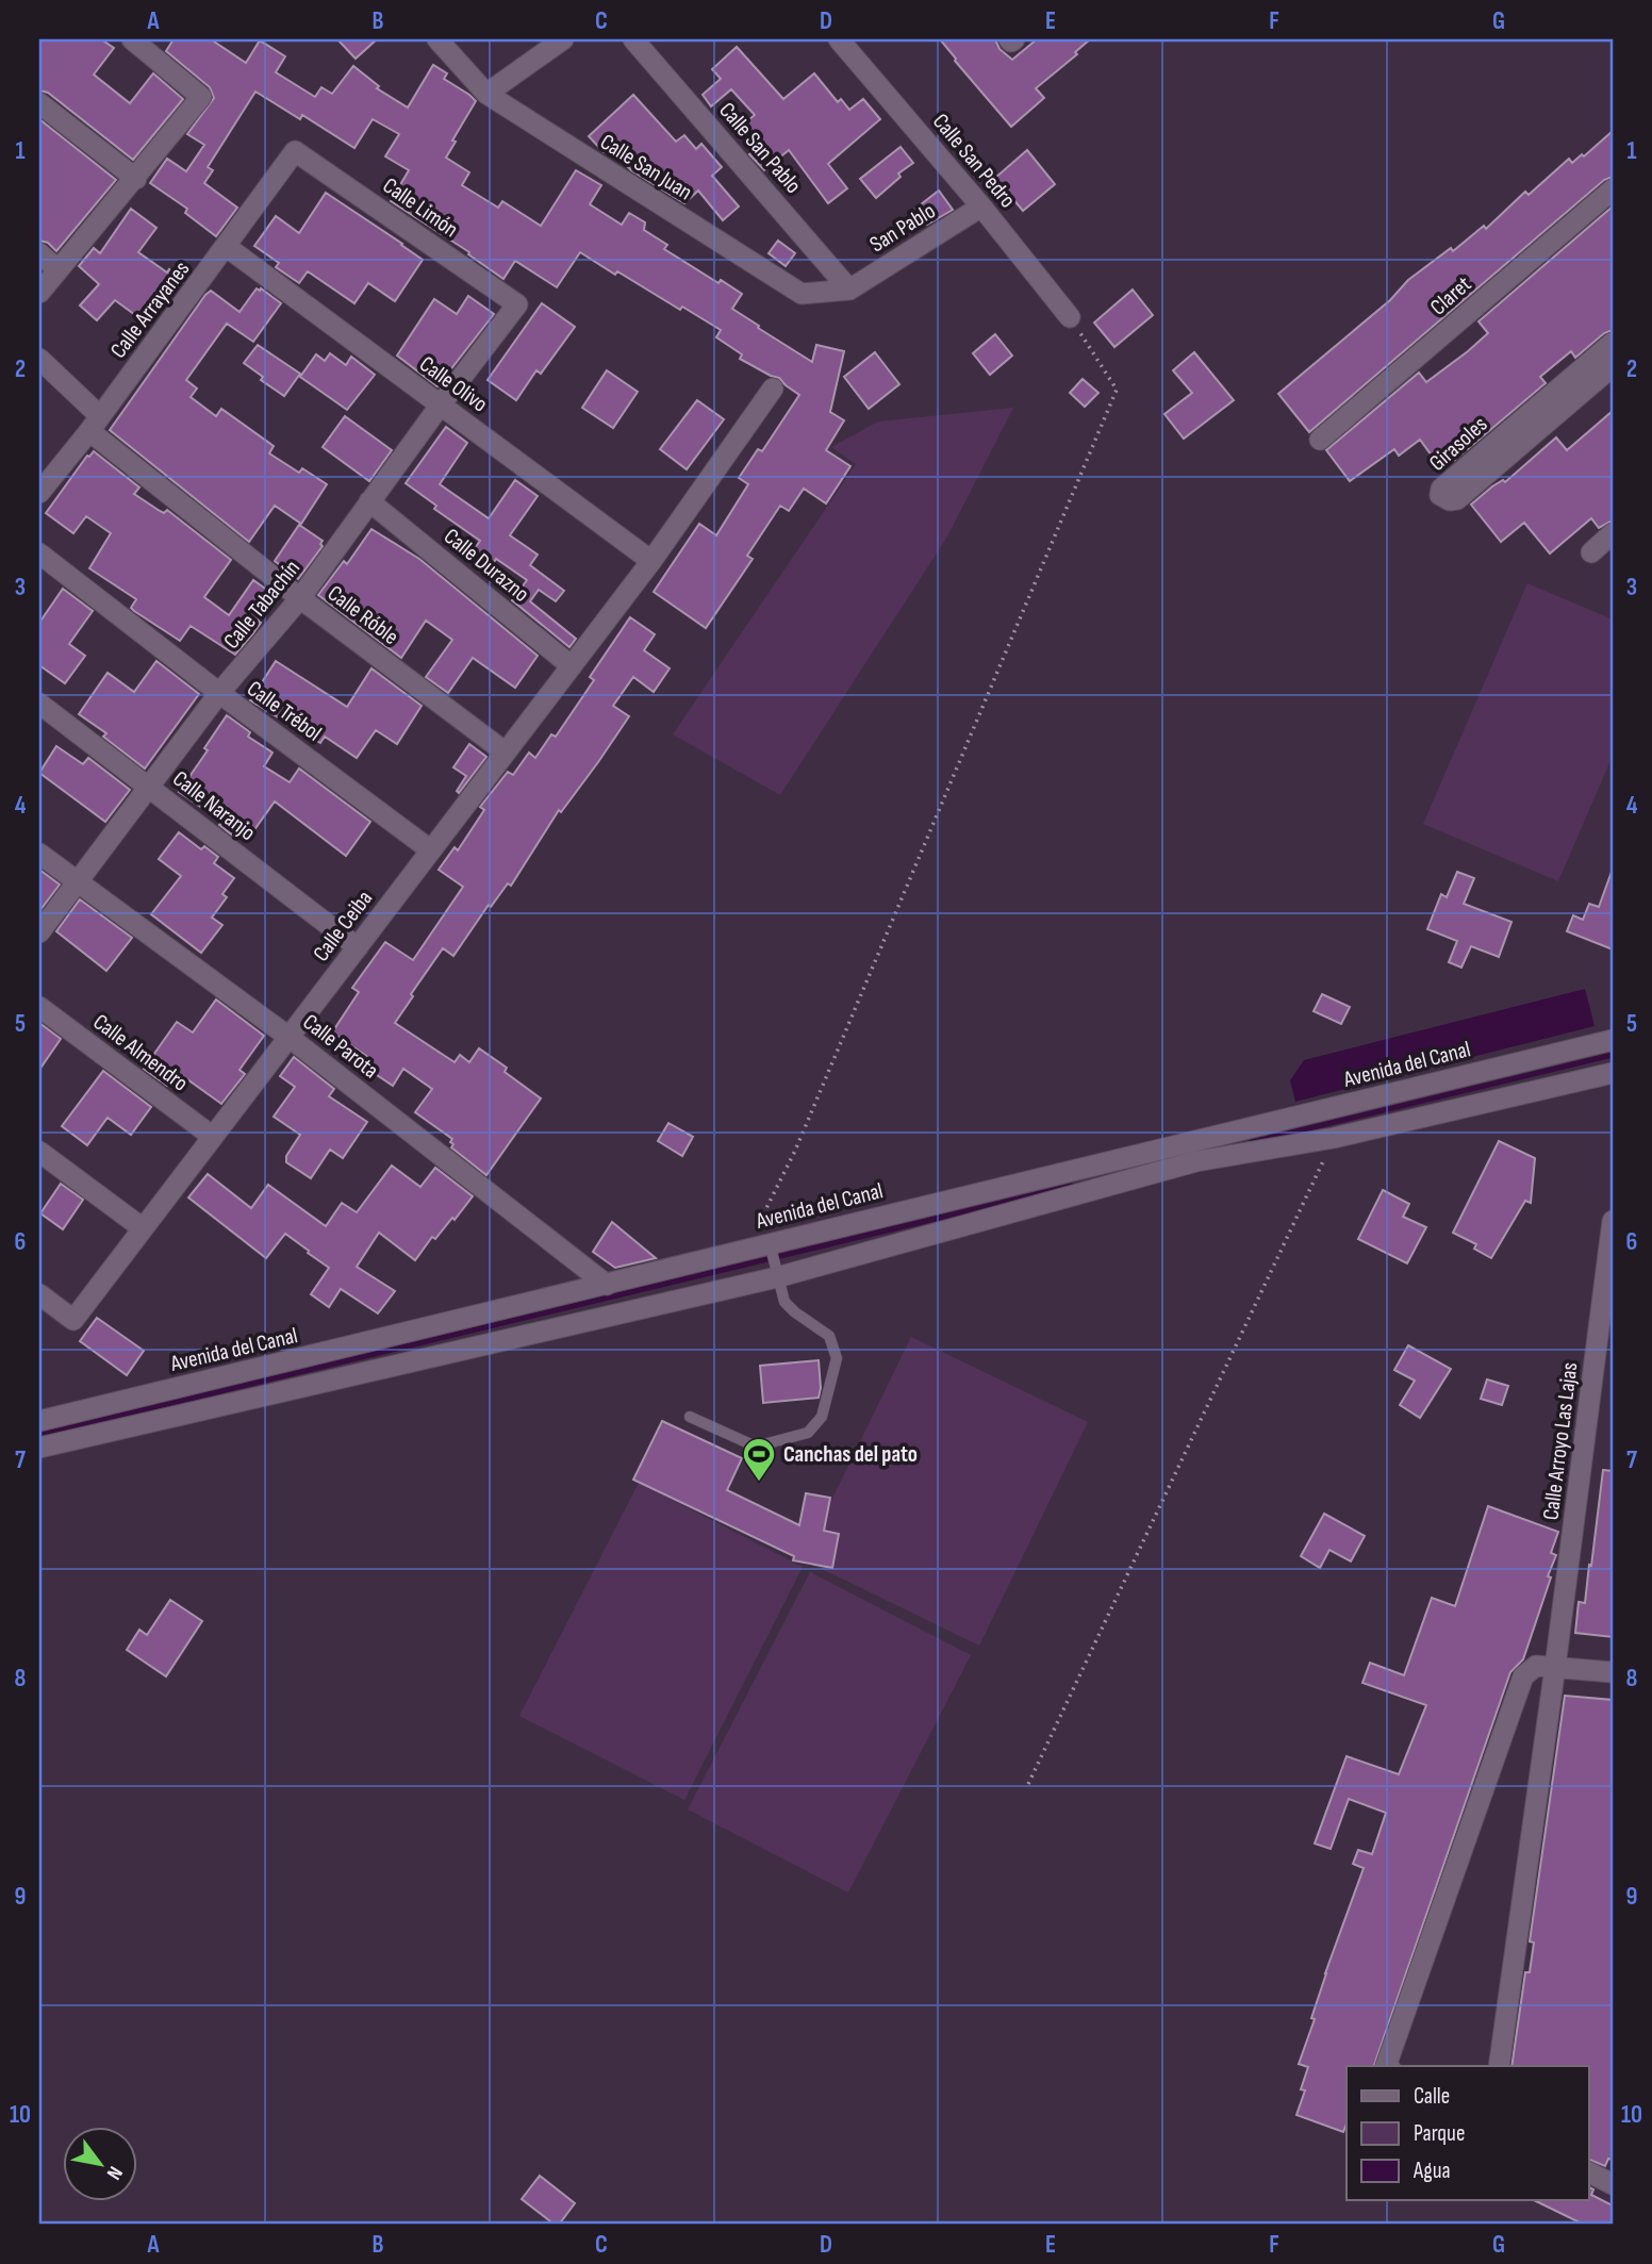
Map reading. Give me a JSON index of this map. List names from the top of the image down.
{
  "streets": {
    "street": [
      "Calle San Pablo",
      "Calle San Pedro",
      "Calle San Juan",
      "Calle Limón",
      "San Pablo",
      "Claret",
      "Calle Arrayanes",
      "Calle Olivo",
      "Girasoles",
      "Calle Durazno",
      "Calle Tabachín",
      "Calle Róble",
      "Calle Trébol",
      "Calle Naranjo",
      "Calle Ceiba",
      "Calle Parota",
      "Calle Almendro",
      "Avenida del Canal",
      "Calle Arroyo Las Lajas"
    ]
  },
  "crossings": [
    ["Calle San Pablo", "Calle San Juan"],
    ["Calle San Pablo", "San Pablo"],
    ["Calle San Pedro", "San Pablo"],
    ["Calle San Juan", "San Pablo"],
    ["Calle Limón", "Calle Arrayanes"],
    ["Calle Limón", "Calle Tabachín"],
    ["Calle Arrayanes", "Calle Olivo"],
    ["Calle Arrayanes", "Calle Róble"],
    ["Calle Olivo", "Calle Tabachín"],
    ["Calle Olivo", "Calle Ceiba"],
    ["Calle Durazno", "Calle Tabachín"],
    ["Calle Durazno", "Calle Ceiba"],
    ["Calle Tabachín", "Calle Róble"],
    ["Calle Tabachín", "Calle Trébol"],
    ["Calle Tabachín", "Calle Naranjo"],
    ["Calle Tabachín", "Calle Parota"],
    ["Calle Róble", "Calle Ceiba"],
    ["Calle Trébol", "Calle Ceiba"],
    ["Calle Naranjo", "Calle Ceiba"],
    ["Calle Ceiba", "Calle Parota"],
    ["Calle Ceiba", "Calle Almendro"],
    ["Calle Parota", "Avenida del Canal"]
  ],
  "places": {
    "sports": ["Canchas del pato"]
  },
  "legend": ["Calle", "Parque", "Agua"],
  "north": "bottom right",
  "grid": {
    "columns": [
      "A",
      "B",
      "C",
      "D",
      "E",
      "F",
      "G"
    ],
    "rows": [
      "1",
      "2",
      "3",
      "4",
      "5",
      "6",
      "7",
      "8",
      "9",
      "10"
    ]
  }
}
